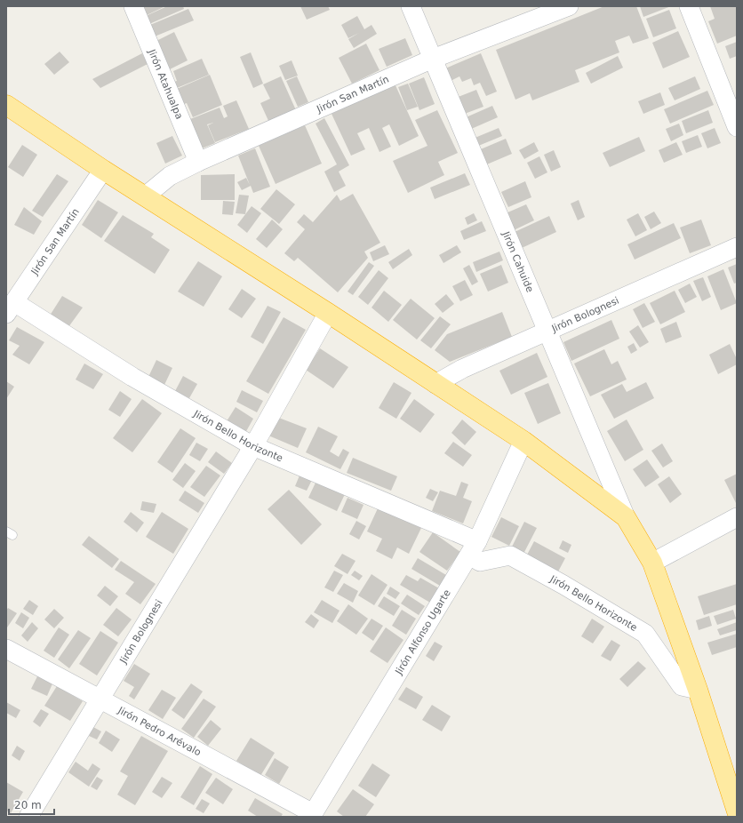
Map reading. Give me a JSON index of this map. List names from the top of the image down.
{
  "streets": {
    "street": [
      "Jirón Atahualpa",
      "Jirón San Martín",
      "Jirón Cahuide",
      "Jirón Bolognesi",
      "Jirón Bello Horizonte",
      "Jirón Alfonso Ugarte",
      "Jirón Pedro Arévalo"
    ]
  },
  "crossings": [
    ["Jirón Atahualpa", "Jirón San Martín"],
    ["Jirón San Martín", "Jirón Cahuide"],
    ["Jirón San Martín", "Jirón Bello Horizonte"],
    ["Jirón Cahuide", "Jirón Bolognesi"],
    ["Jirón Bolognesi", "Jirón Bello Horizonte"],
    ["Jirón Bolognesi", "Jirón Pedro Arévalo"],
    ["Jirón Bello Horizonte", "Jirón Alfonso Ugarte"],
    ["Jirón Alfonso Ugarte", "Jirón Pedro Arévalo"]
  ],
  "scale_bar": "20 m"
}
